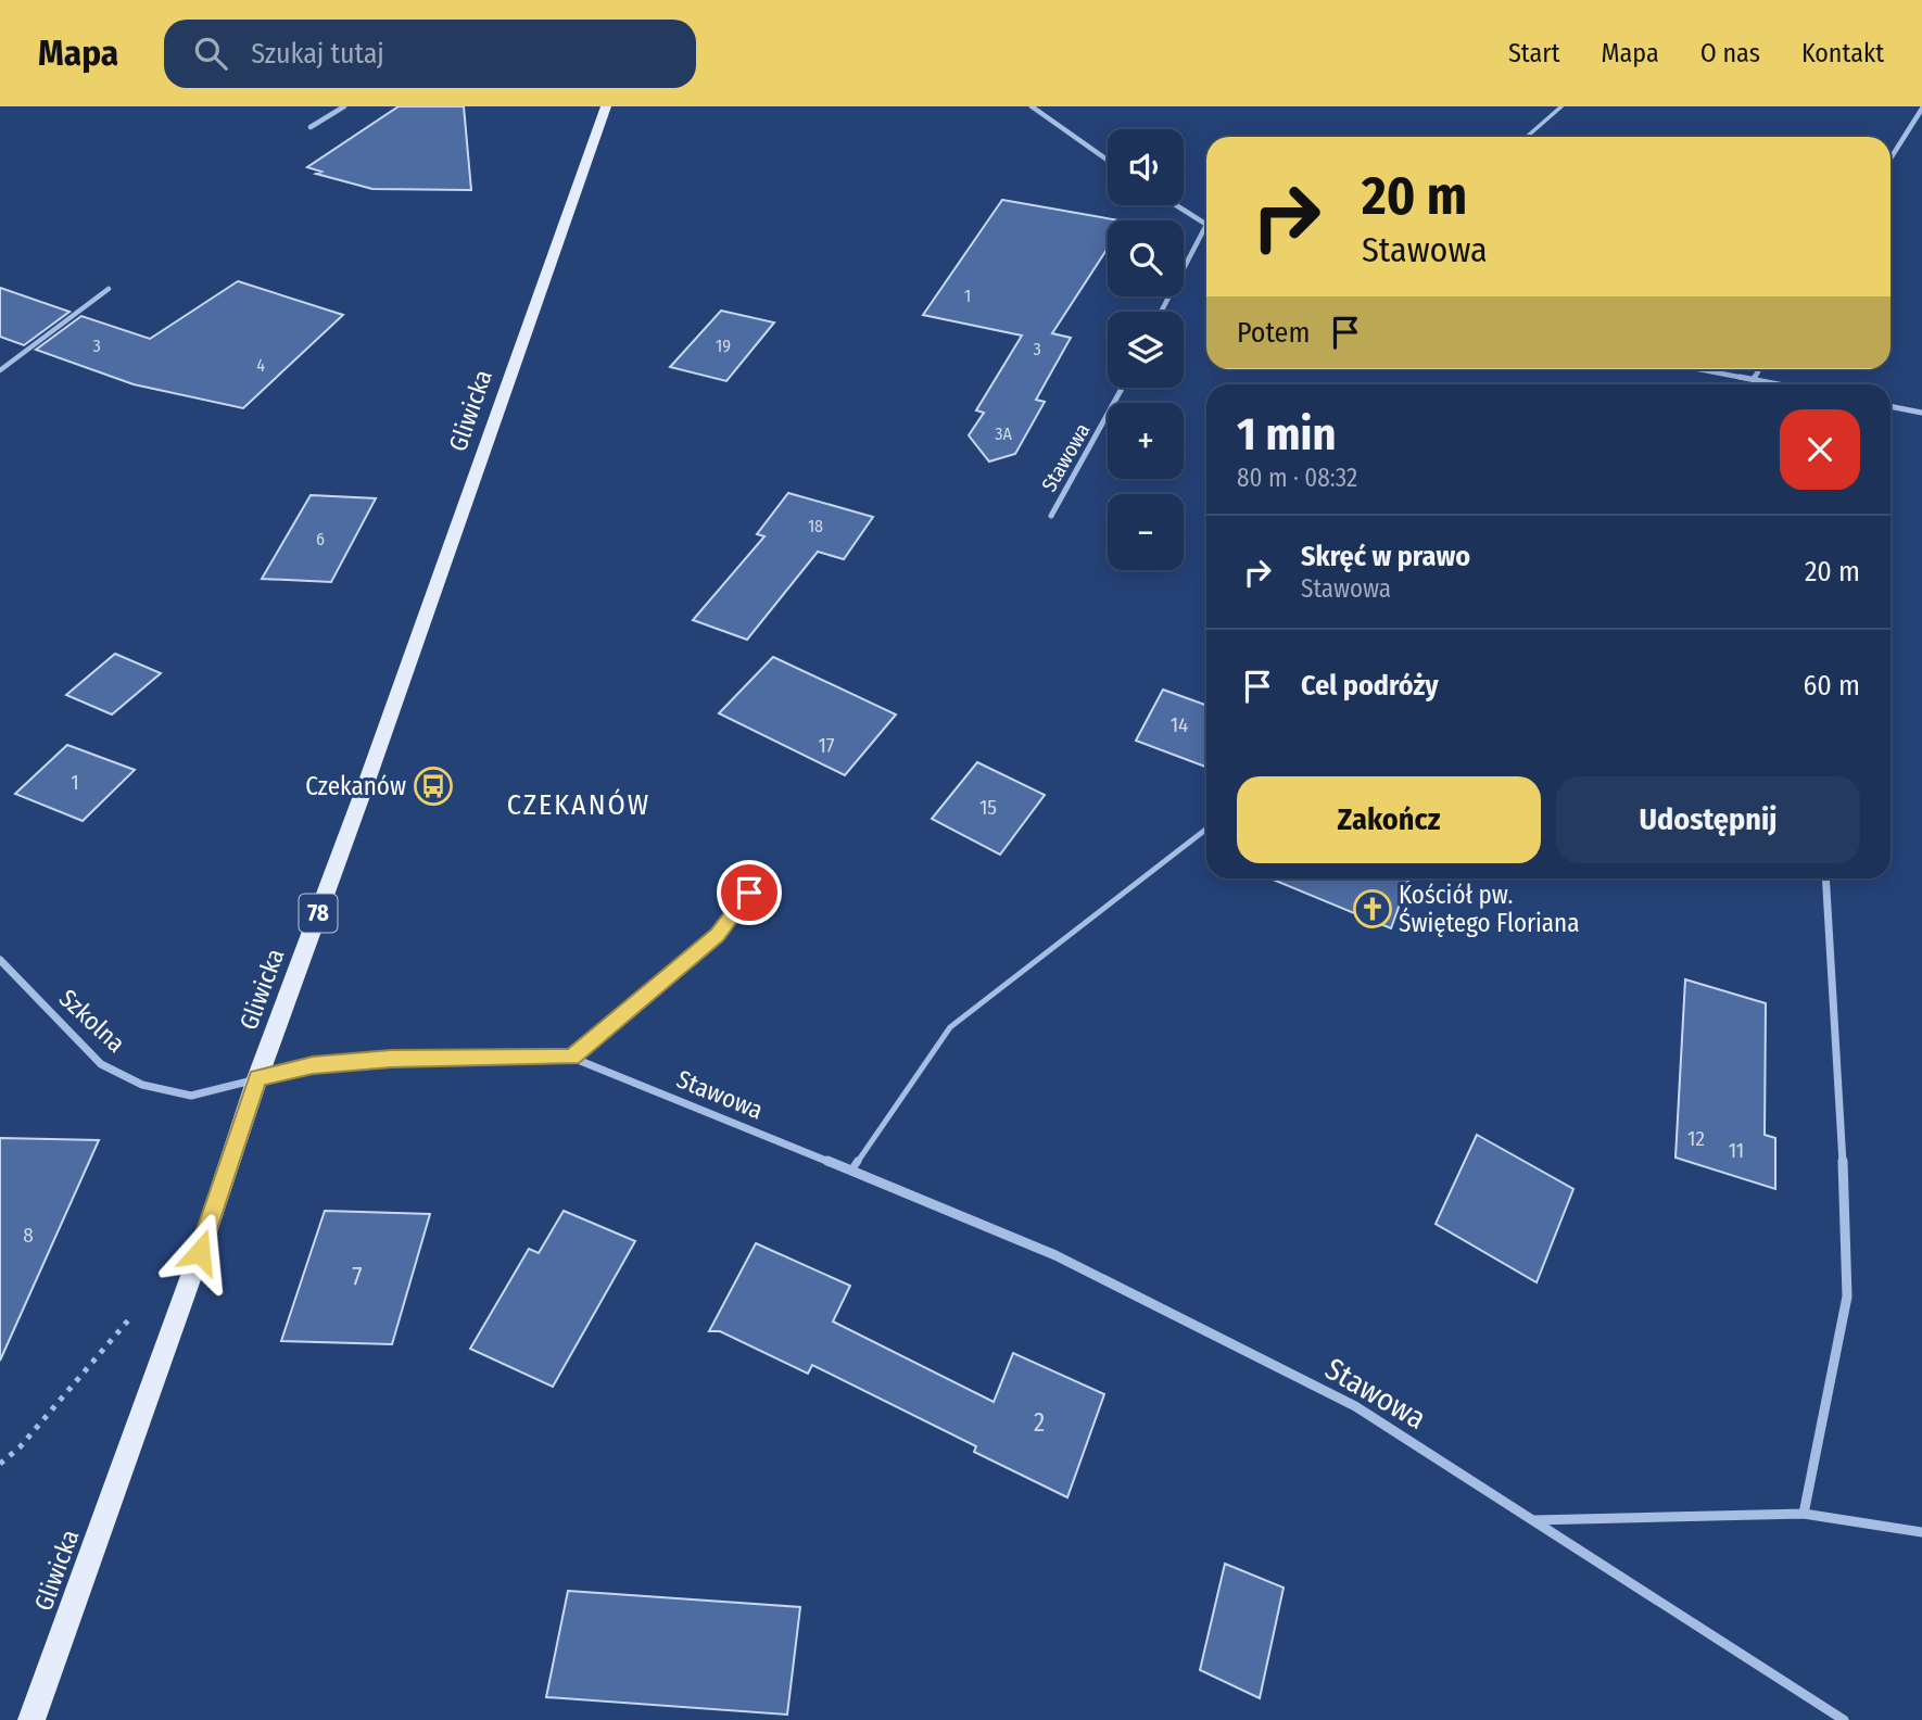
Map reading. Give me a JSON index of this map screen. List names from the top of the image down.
{
  "streets": {
    "main road": ["Gliwicka", "78"],
    "street": ["Stawowa", "Szkolna"]
  },
  "crossings": [
    ["Gliwicka", "Stawowa"],
    ["Gliwicka", "Szkolna"],
    ["Stawowa", "Szkolna"]
  ],
  "districts": ["CZEKANÓW"],
  "places": {
    "bus stop": ["Czekanów"],
    "church": ["Kościół pw. Świętego Floriana"]
  },
  "house_numbers": [
    "1",
    "3",
    "19",
    "3",
    "4",
    "3A",
    "18",
    "6",
    "14",
    "17",
    "1",
    "15",
    "12",
    "11",
    "8",
    "7",
    "2"
  ],
  "page": {
    "header": "Mapa",
    "search": "Szukaj tutaj",
    "nav": [
      "Start",
      "Mapa",
      "O nas",
      "Kontakt"
    ],
    "map_buttons": ["+", "−"],
    "turn": ["20 m", "Stawowa"],
    "then": "Potem",
    "heading": ["1 min", "80 m · 08:32"],
    "list": [
      {
        "name": "Skręć w prawo",
        "note": "Stawowa",
        "value": "20 m"
      },
      {
        "name": "Cel podróży",
        "value": "60 m"
      }
    ],
    "buttons": ["Zakończ", "Udostępnij"]
  }
}
